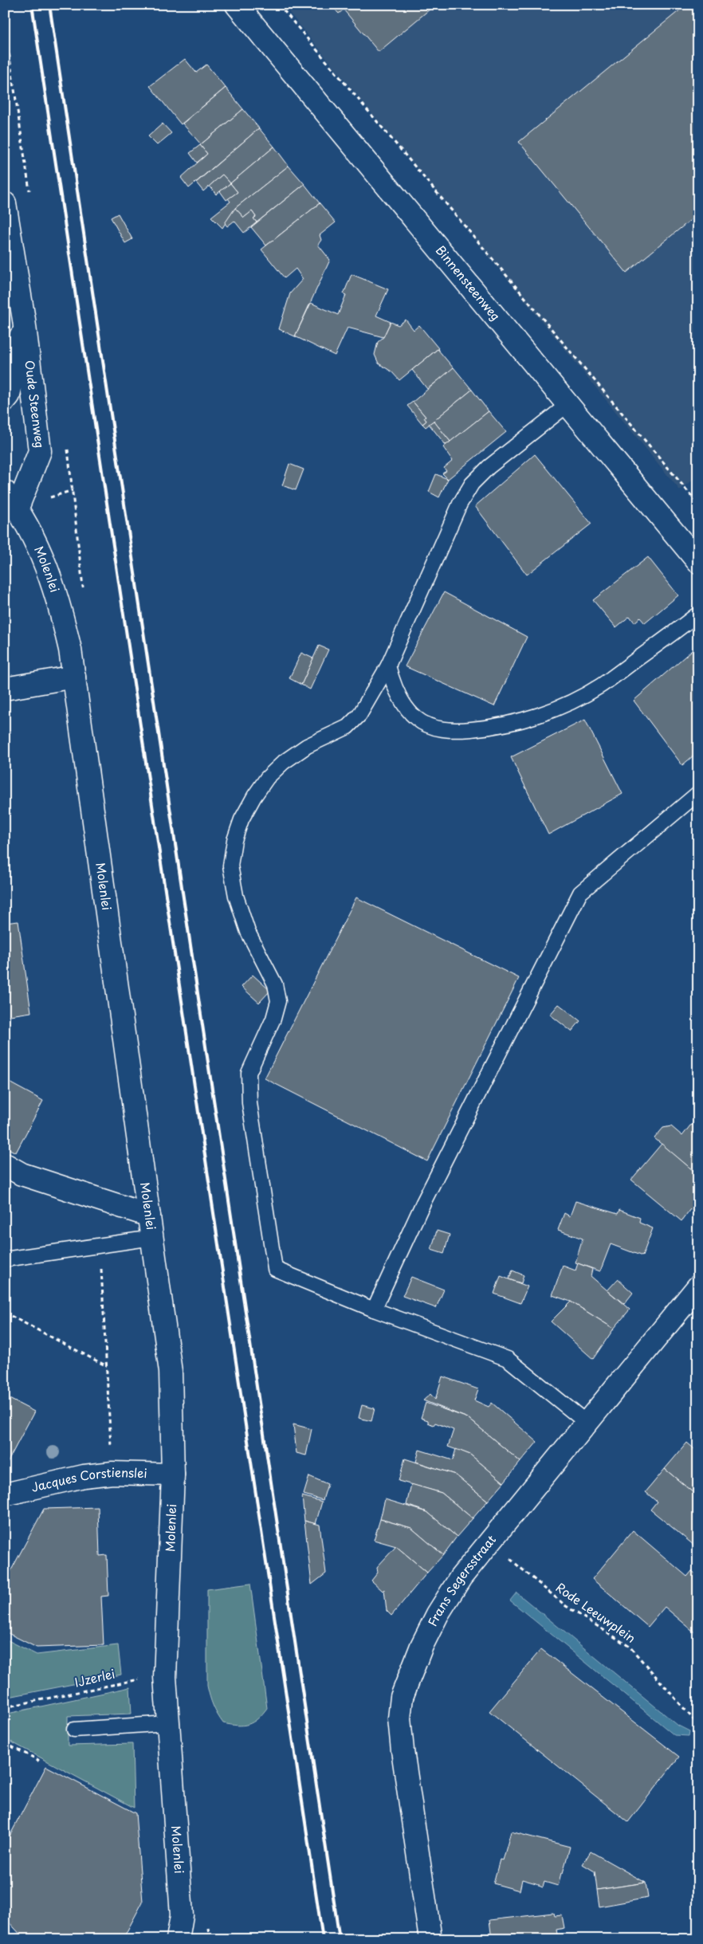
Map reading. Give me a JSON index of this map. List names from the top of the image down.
{
  "streets": {
    "street": [
      "Binnensteenweg",
      "Oude Steenweg",
      "Molenlei",
      "Jacques Corstienslei",
      "Frans Segersstraat"
    ],
    "path": ["Rode Leeuwplein", "IJzerlei"]
  },
  "crossings": [
    ["Oude Steenweg", "Molenlei"],
    ["Molenlei", "Jacques Corstienslei"],
    ["Molenlei", "IJzerlei"],
    ["Frans Segersstraat", "Rode Leeuwplein"]
  ]
}
